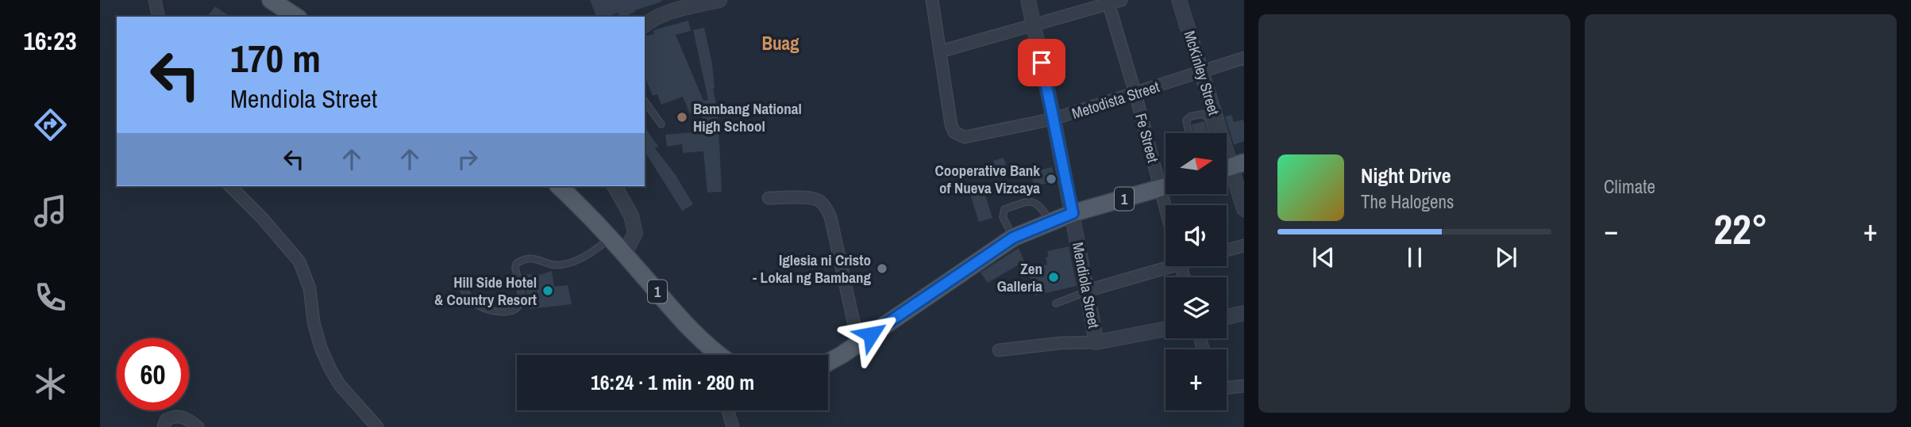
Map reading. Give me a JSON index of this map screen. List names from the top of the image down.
{
  "streets": {
    "main road": ["1"],
    "street": [
      "McKinley Street",
      "Metodista Street",
      "Fe Street",
      "Mendiola Street"
    ]
  },
  "crossings": [
    ["McKinley Street", "Metodista Street"],
    ["Metodista Street", "Fe Street"],
    ["Metodista Street", "Mendiola Street"],
    ["1", "Mendiola Street"]
  ],
  "districts": ["Buag"],
  "places": [
    "Bambang National High School",
    "Cooperative Bank of Nueva Vizcaya",
    "Iglesia ni Cristo - Lokal ng Bambang",
    "Zen Galleria",
    "Hill Side Hotel & Country Resort"
  ],
  "north": "right",
  "page": {
    "tabs": "16:23",
    "tile": "Climate",
    "turn": ["170 m", "Mendiola Street"],
    "map_buttons": "+",
    "song": ["Night Drive", "The Halogens"],
    "heat": ["−", "22°", "+"],
    "limit": "60",
    "trip": "16:24 · 1 min · 280 m"
  }
}
